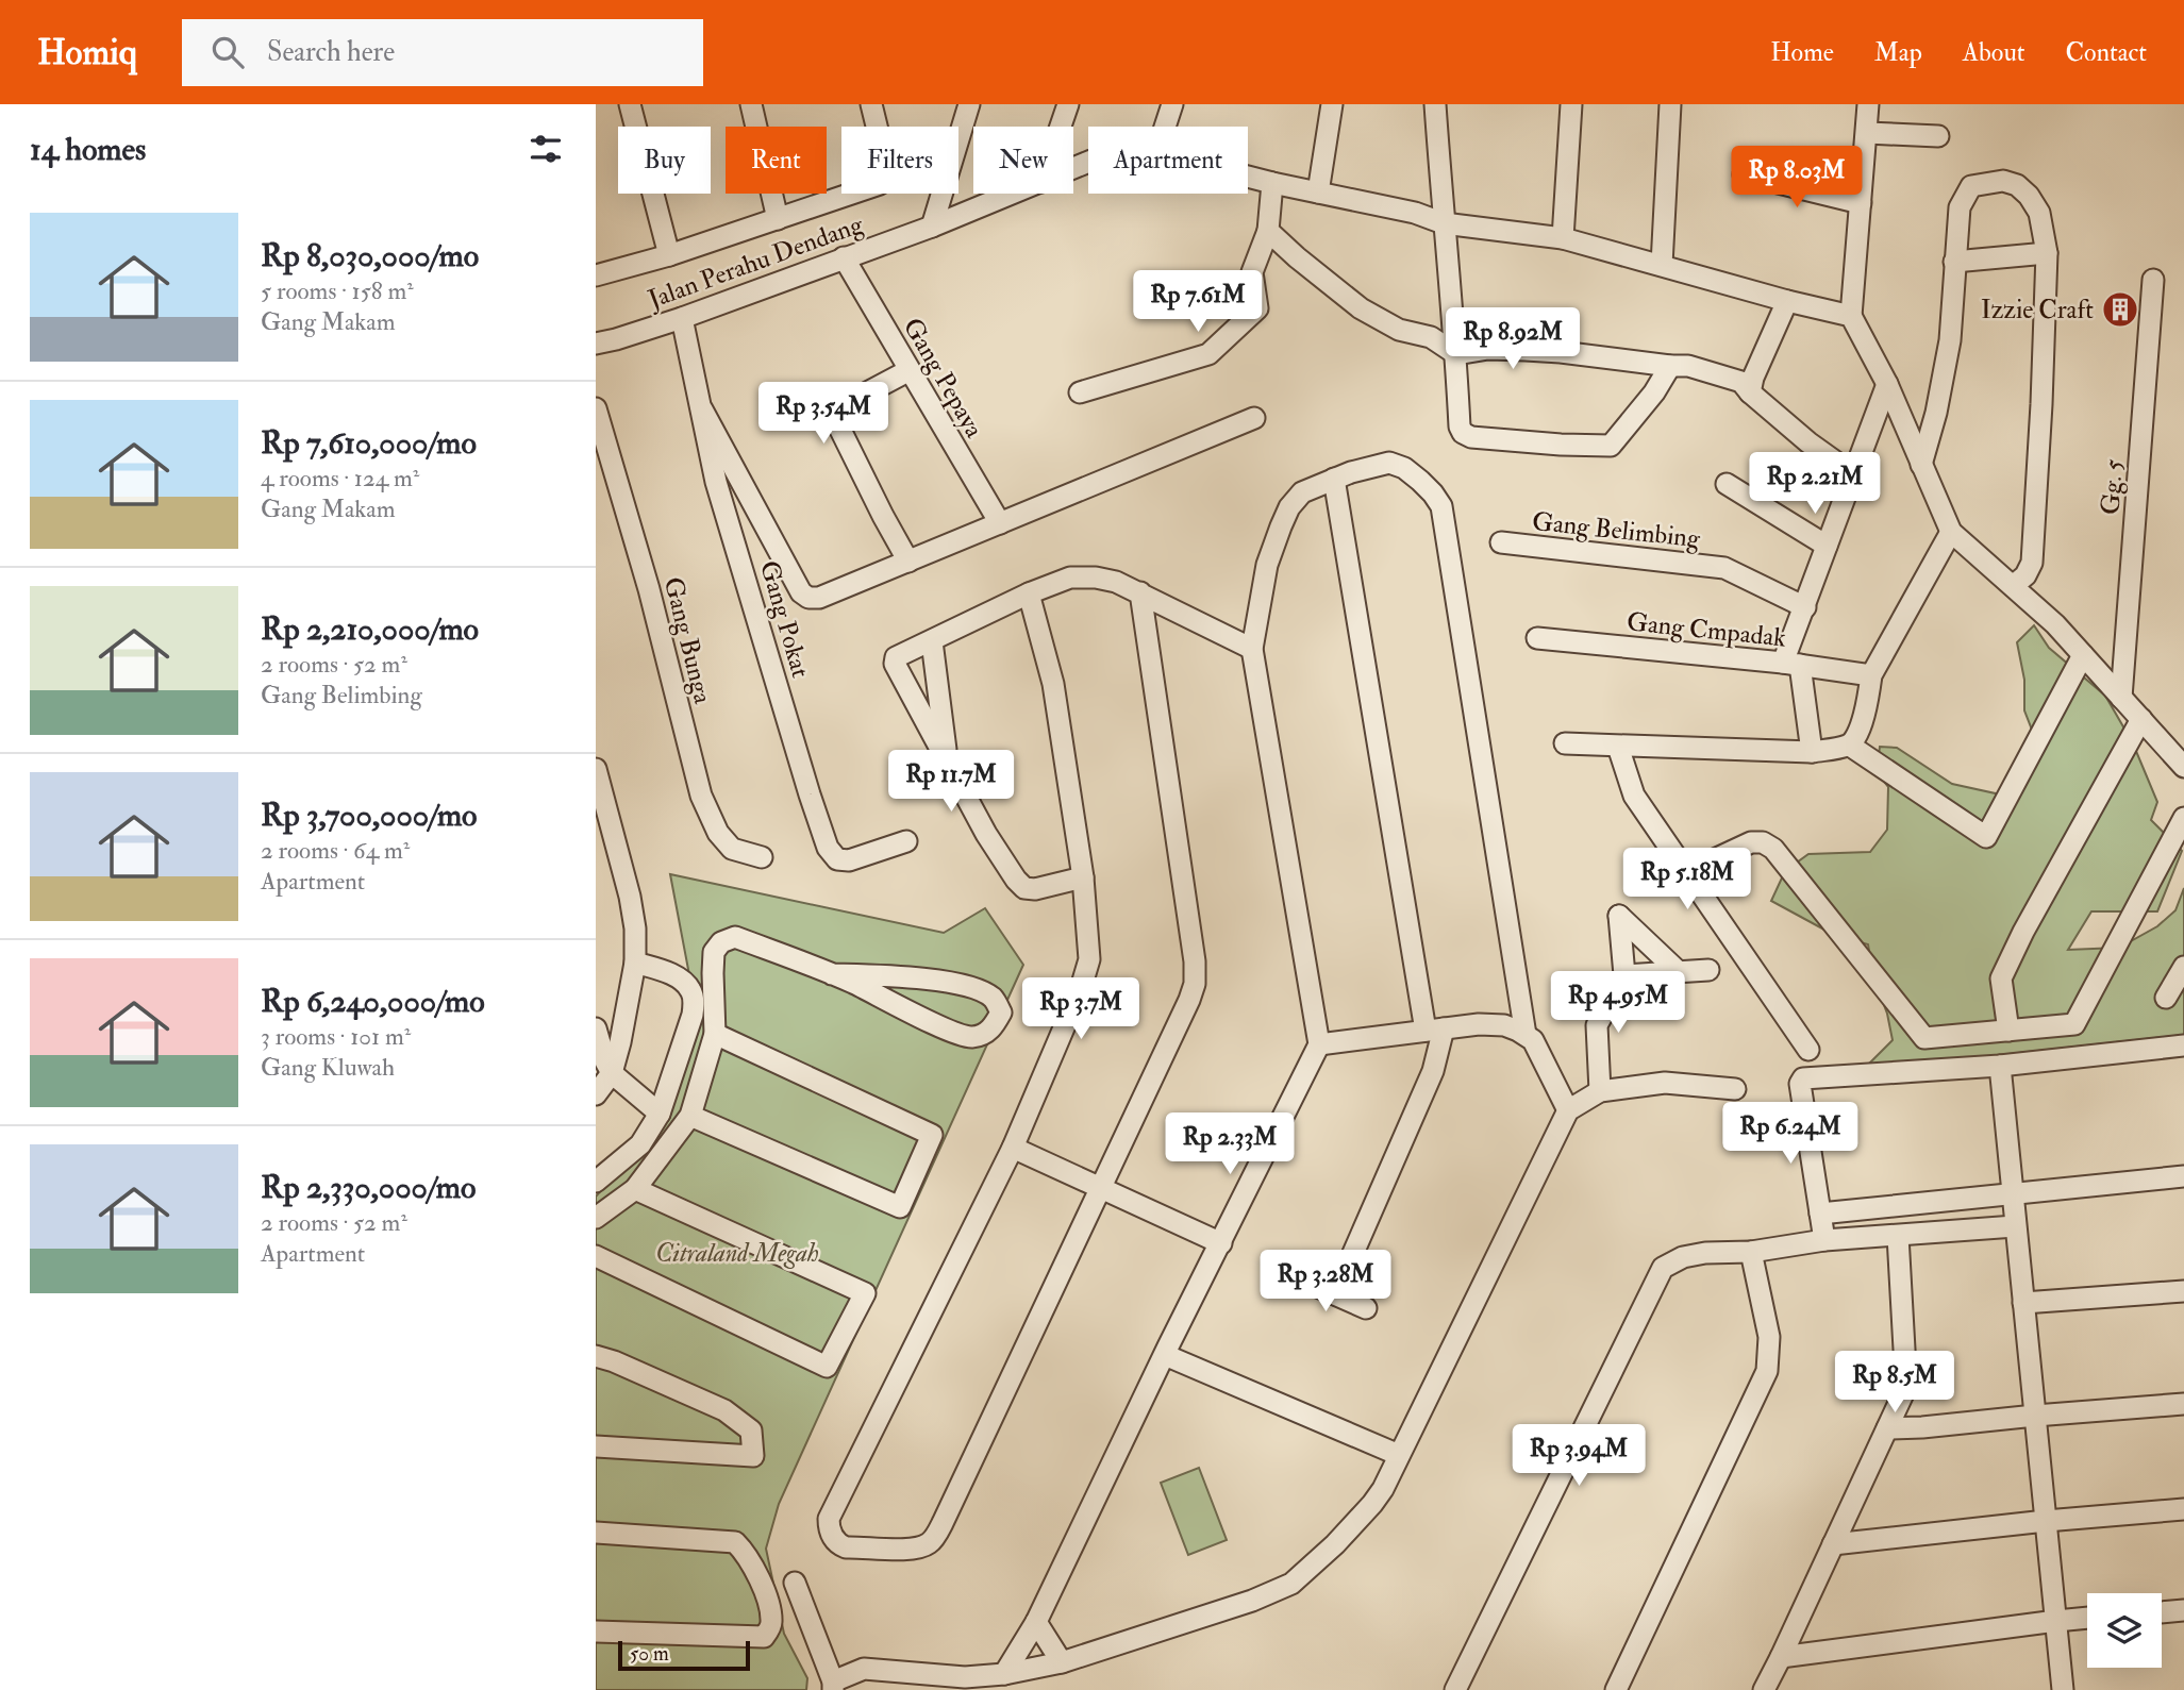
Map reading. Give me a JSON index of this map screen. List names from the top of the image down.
{
  "streets": {
    "street": [
      "Jalan Perahu Dendang",
      "Gang Pepaya",
      "Gg. 5",
      "Gang Belimbing",
      "Gang Pokat",
      "Gang Cmpadak",
      "Gang Bunga"
    ]
  },
  "crossings": [
    ["Jalan Perahu Dendang", "Gang Pepaya"],
    ["Jalan Perahu Dendang", "Gang Pokat"]
  ],
  "parks": ["Citraland Megah"],
  "places": {
    "building": ["Izzie Craft"]
  },
  "scale_bar": "50 m",
  "page": {
    "header": "Homiq",
    "search": "Search here",
    "nav": [
      "Home",
      "Map",
      "About",
      "Contact"
    ],
    "heading": "14 homes",
    "chip": [
      "Buy",
      "Rent",
      "Filters",
      "New",
      "Apartment"
    ],
    "price": [
      "Rp 8.03M",
      "Rp 7.61M",
      "Rp 8.92M",
      "Rp 3.54M",
      "Rp 2.21M",
      "Rp 11.7M",
      "Rp 5.18M",
      "Rp 4.95M",
      "Rp 3.7M",
      "Rp 6.24M",
      "Rp 2.33M",
      "Rp 3.28M",
      "Rp 8.5M",
      "Rp 3.94M"
    ],
    "list": [
      {
        "name": "Rp 8,030,000/mo",
        "note": "5 rooms · 158 m² · Gang Makam"
      },
      {
        "name": "Rp 7,610,000/mo",
        "note": "4 rooms · 124 m² · Gang Makam"
      },
      {
        "name": "Rp 2,210,000/mo",
        "note": "2 rooms · 52 m² · Gang Belimbing"
      },
      {
        "name": "Rp 3,700,000/mo",
        "note": "2 rooms · 64 m² · Apartment"
      },
      {
        "name": "Rp 6,240,000/mo",
        "note": "3 rooms · 101 m² · Gang Kluwah"
      },
      {
        "name": "Rp 2,330,000/mo",
        "note": "2 rooms · 52 m² · Apartment"
      }
    ],
    "scale": "50 m"
  }
}
